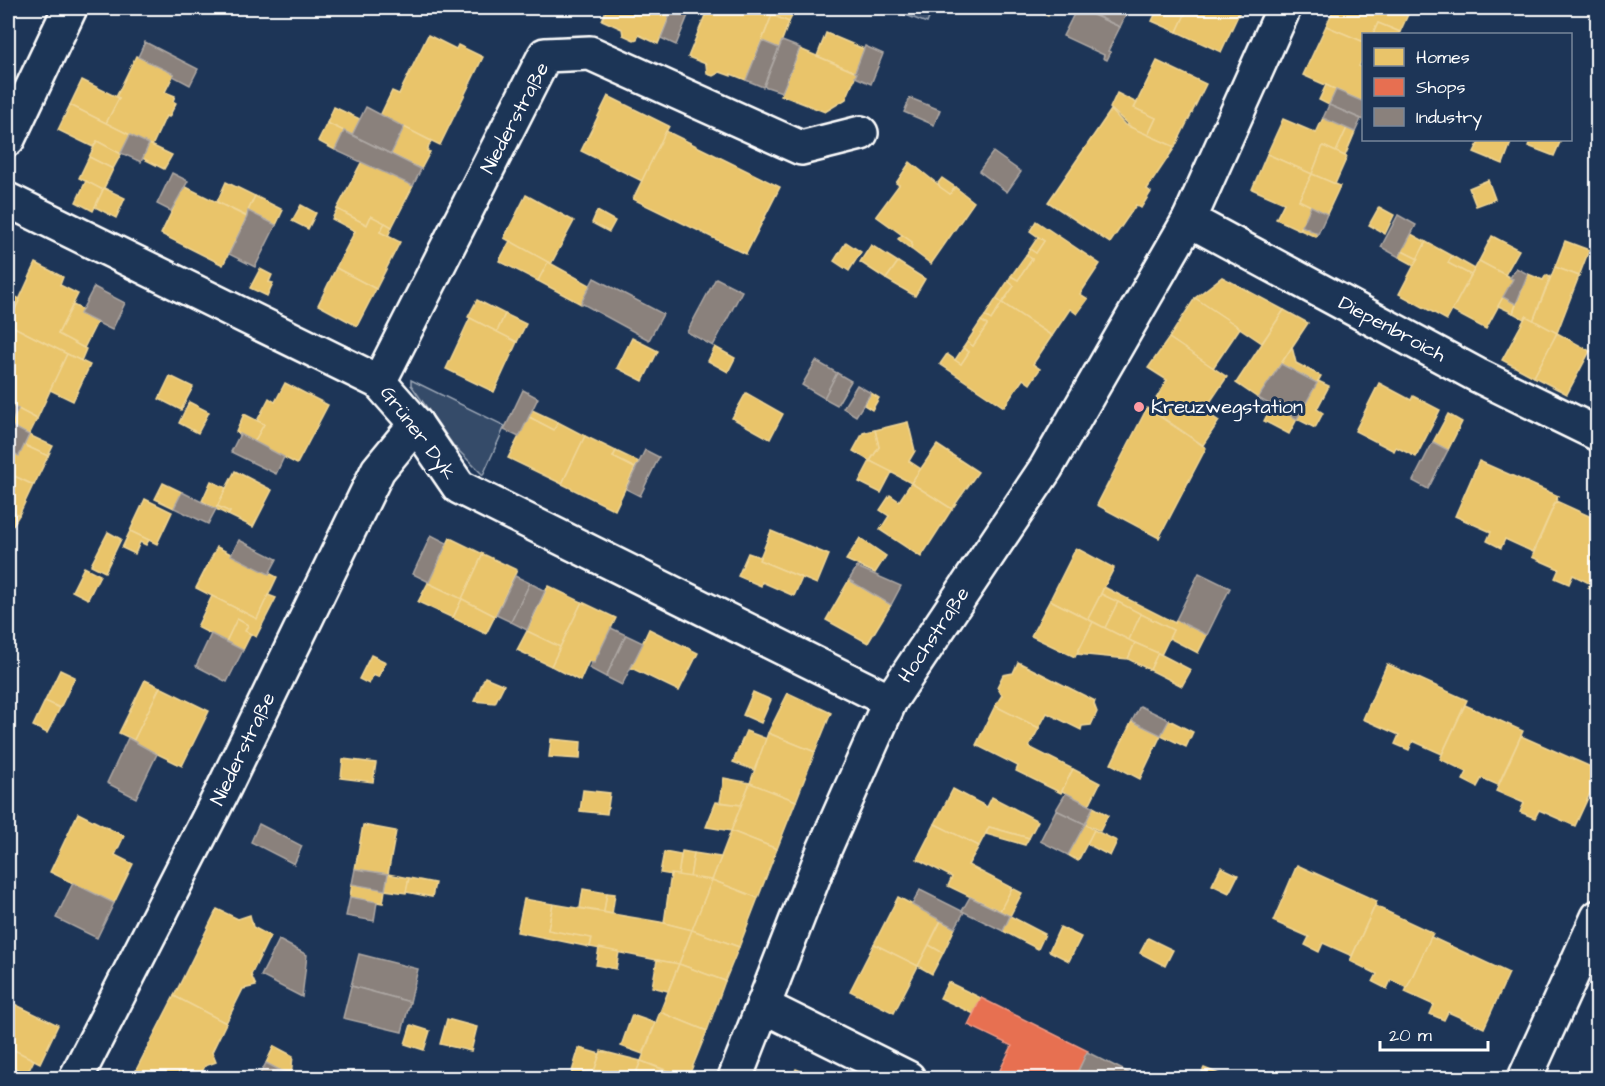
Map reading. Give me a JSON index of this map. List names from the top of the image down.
{
  "streets": {
    "street": [
      "Niederstraße",
      "Diepenbroich",
      "Grüner Dyk",
      "Hochstraße"
    ]
  },
  "crossings": [
    ["Niederstraße", "Grüner Dyk"],
    ["Diepenbroich", "Hochstraße"],
    ["Grüner Dyk", "Hochstraße"]
  ],
  "places": ["Kreuzwegstation"],
  "legend": ["Homes", "Shops", "Industry"],
  "scale_bar": "20 m"
}
